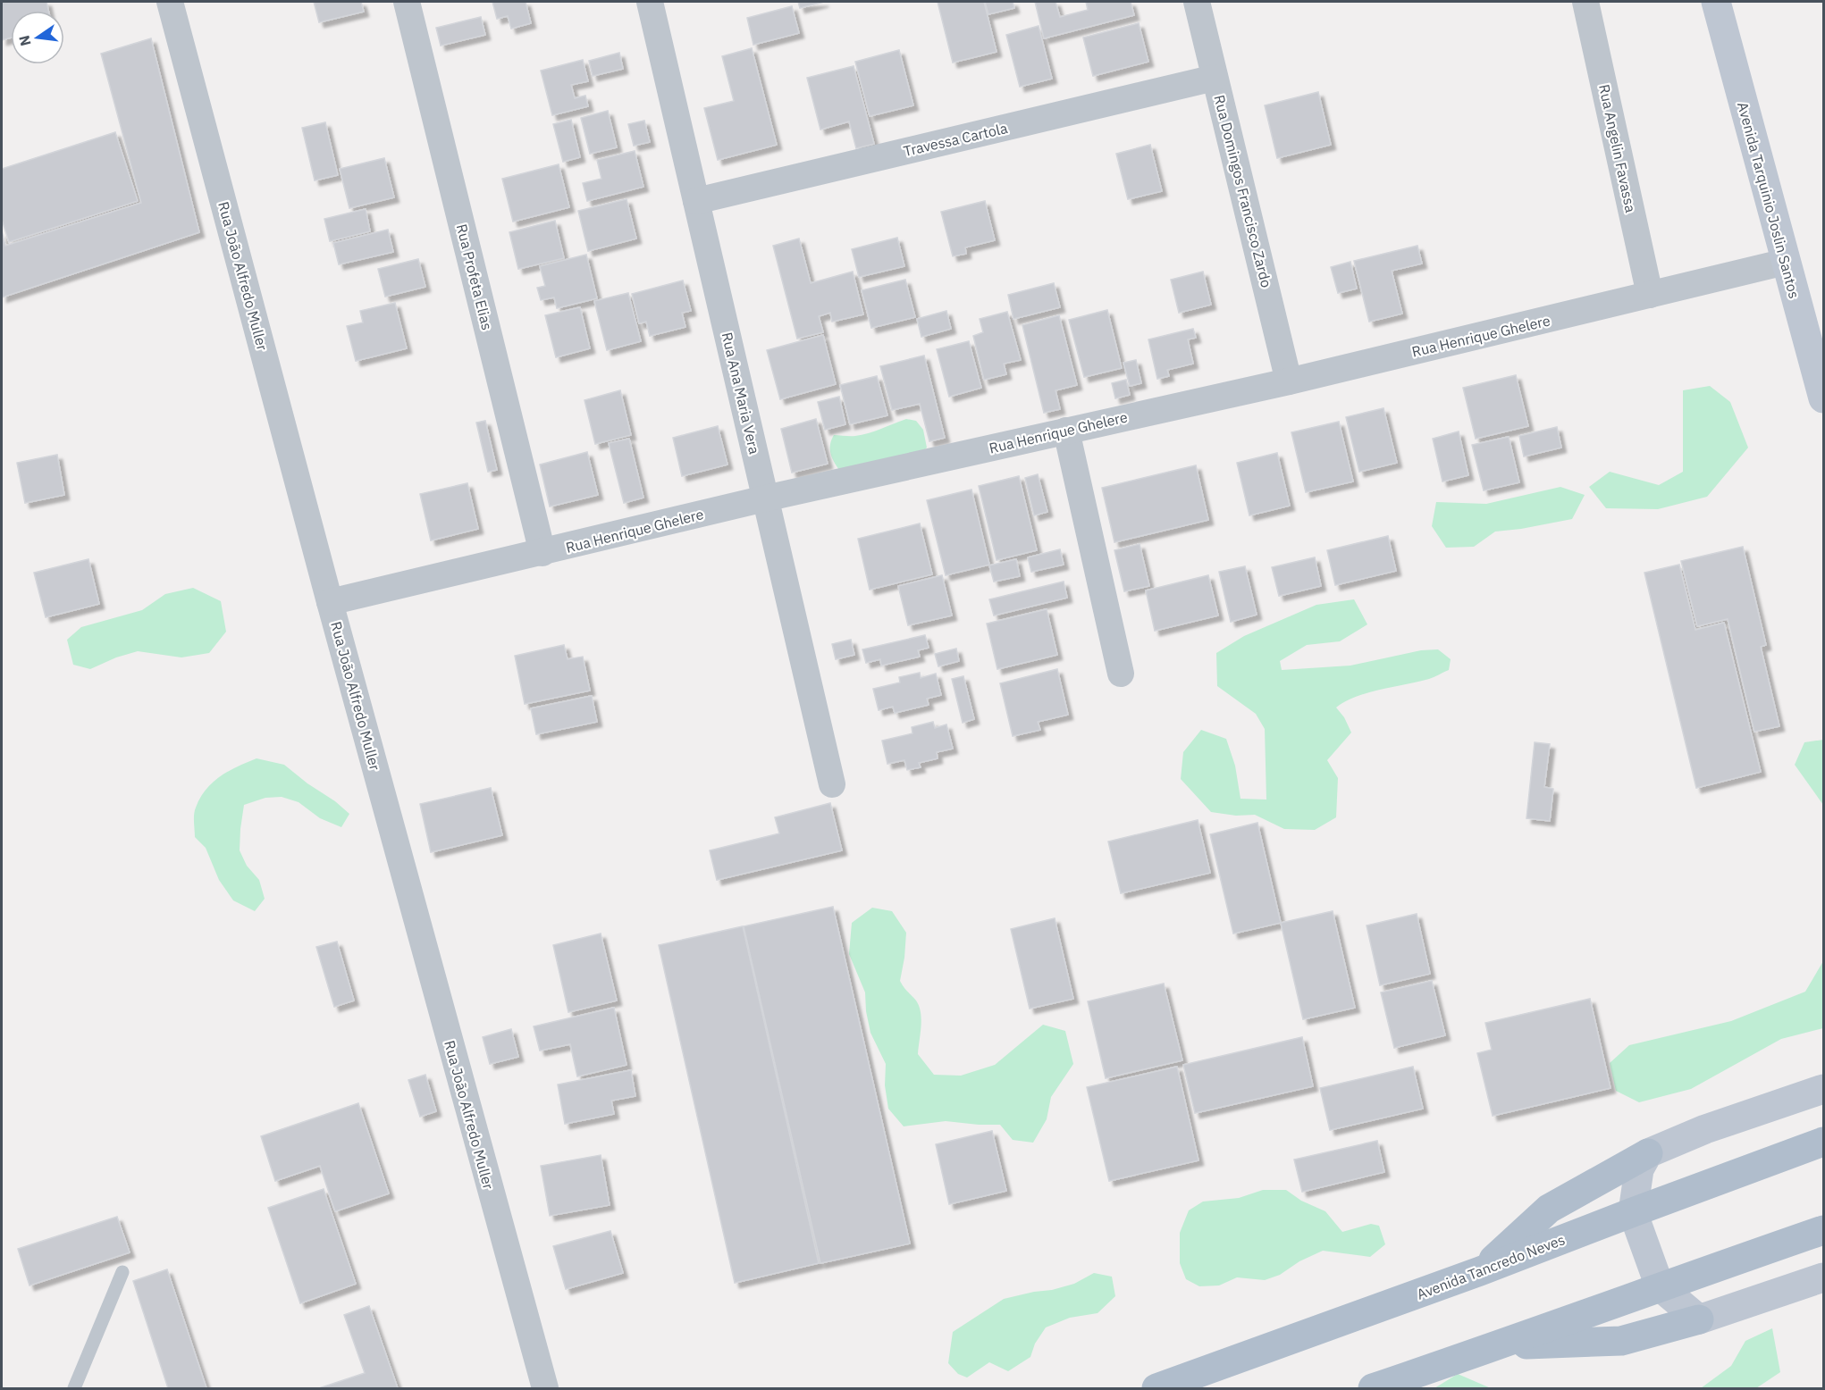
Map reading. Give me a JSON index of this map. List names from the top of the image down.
{
  "streets": {
    "main road": ["Avenida Tarquinio Joslin Santos", "Avenida Tancredo Neves"],
    "street": [
      "Travessa Cartola",
      "Rua Angelin Favassa",
      "Rua Domingos Francisco Zardo",
      "Rua João Alfredo Muller",
      "Rua Profeta Elias",
      "Rua Henrique Ghelere",
      "Rua Ana Maria Vera"
    ]
  },
  "crossings": [
    ["Travessa Cartola", "Rua Domingos Francisco Zardo"],
    ["Travessa Cartola", "Rua Ana Maria Vera"],
    ["Rua Angelin Favassa", "Rua Henrique Ghelere"],
    ["Rua Domingos Francisco Zardo", "Rua Henrique Ghelere"],
    ["Avenida Tarquinio Joslin Santos", "Rua Henrique Ghelere"],
    ["Rua João Alfredo Muller", "Rua Henrique Ghelere"],
    ["Rua Profeta Elias", "Rua Henrique Ghelere"],
    ["Rua Henrique Ghelere", "Rua Ana Maria Vera"]
  ],
  "north": "left"
}
